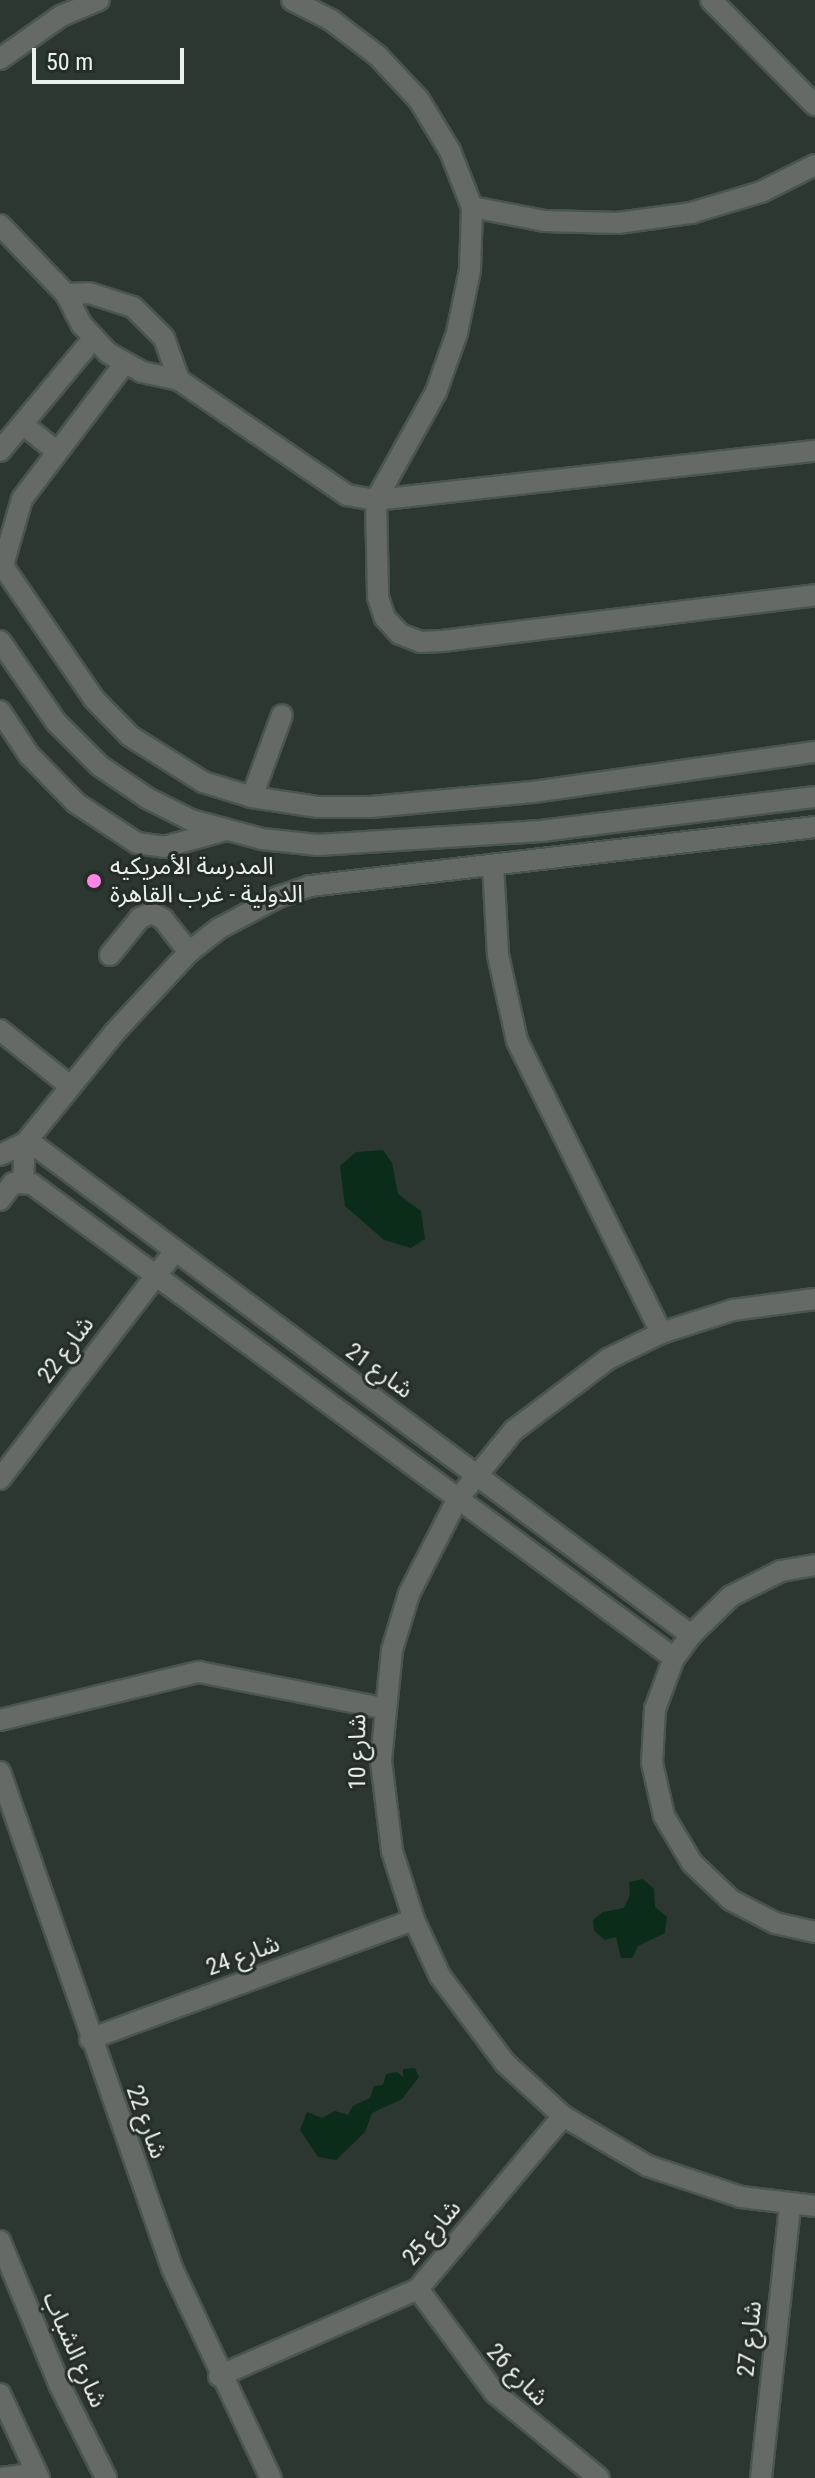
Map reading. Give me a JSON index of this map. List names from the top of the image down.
{
  "streets": {
    "street": [
      "شارع 22",
      "شارع 21",
      "شارع 10",
      "شارع 24",
      "شارع 25",
      "شارع 27",
      "شارع الشباب",
      "شارع 26"
    ]
  },
  "crossings": [
    ["شارع 22", "شارع 21"],
    ["شارع 22", "شارع 24"],
    ["شارع 22", "شارع 25"],
    ["شارع 21", "شارع 10"],
    ["شارع 10", "شارع 24"],
    ["شارع 10", "شارع 25"],
    ["شارع 10", "شارع 27"],
    ["شارع 25", "شارع 26"]
  ],
  "places": ["المدرسة الأمريكيه الدولية - غرب القاهرة"],
  "scale_bar": "50 m"
}
